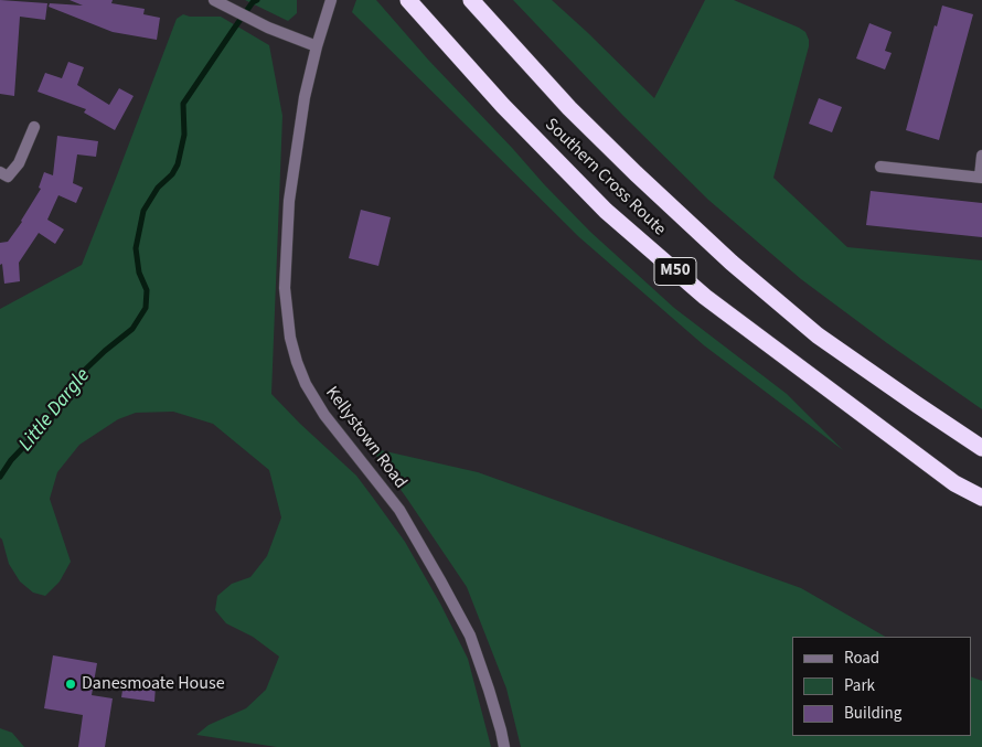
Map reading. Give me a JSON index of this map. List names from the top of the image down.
{
  "streets": {
    "highway": ["Southern Cross Route", "M50"],
    "street": ["Kellystown Road"]
  },
  "water": ["Little Dargle"],
  "places": ["Danesmoate House"],
  "legend": ["Road", "Park", "Building"]
}
